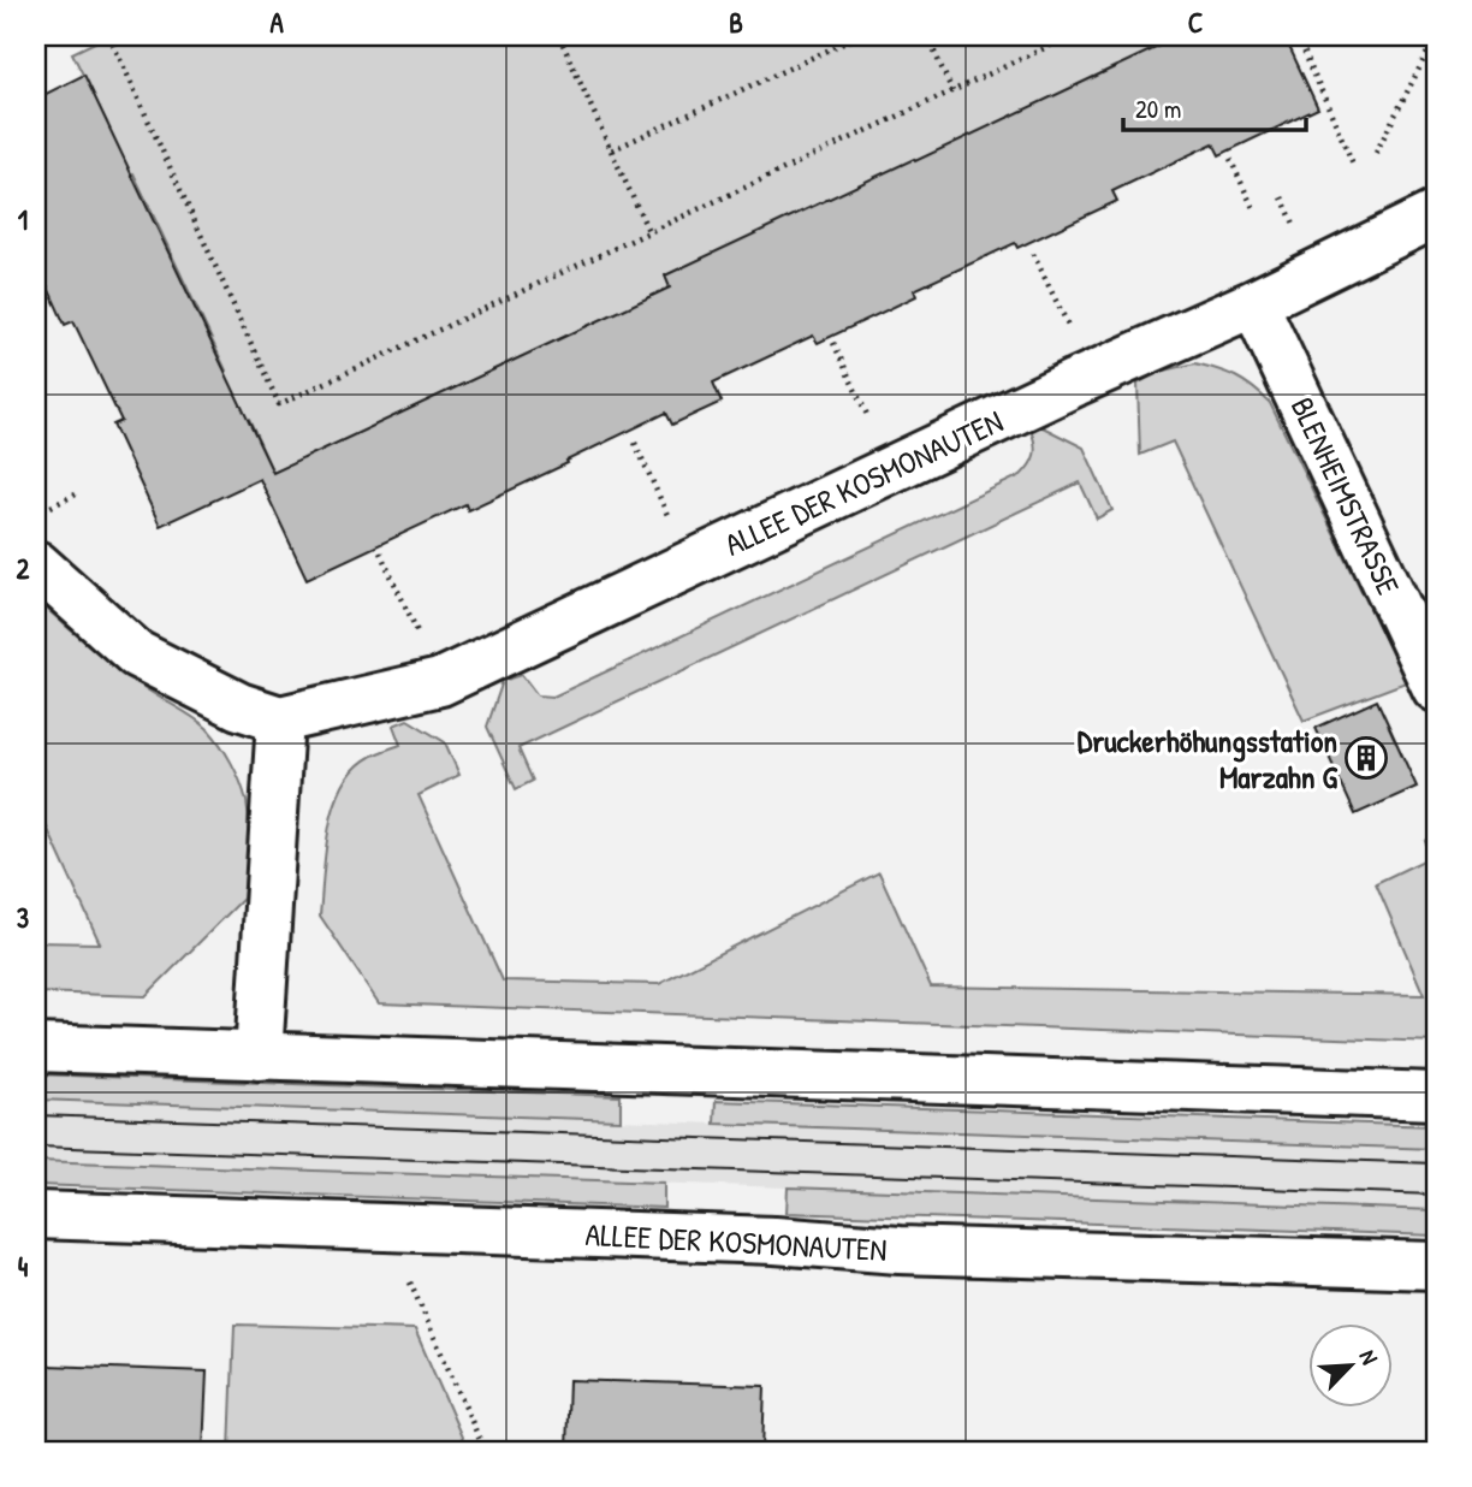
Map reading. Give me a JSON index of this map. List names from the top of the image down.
{
  "streets": {
    "main road": ["ALLEE DER KOSMONAUTEN", "BLENHEIMSTRASSE"]
  },
  "crossings": [
    ["ALLEE DER KOSMONAUTEN", "BLENHEIMSTRASSE"]
  ],
  "places": {
    "building": ["Druckerhöhungsstation Marzahn G"]
  },
  "scale_bar": "20 m",
  "north": "top right",
  "grid": {
    "columns": ["A", "B", "C"],
    "rows": [
      "1",
      "2",
      "3",
      "4"
    ]
  }
}
